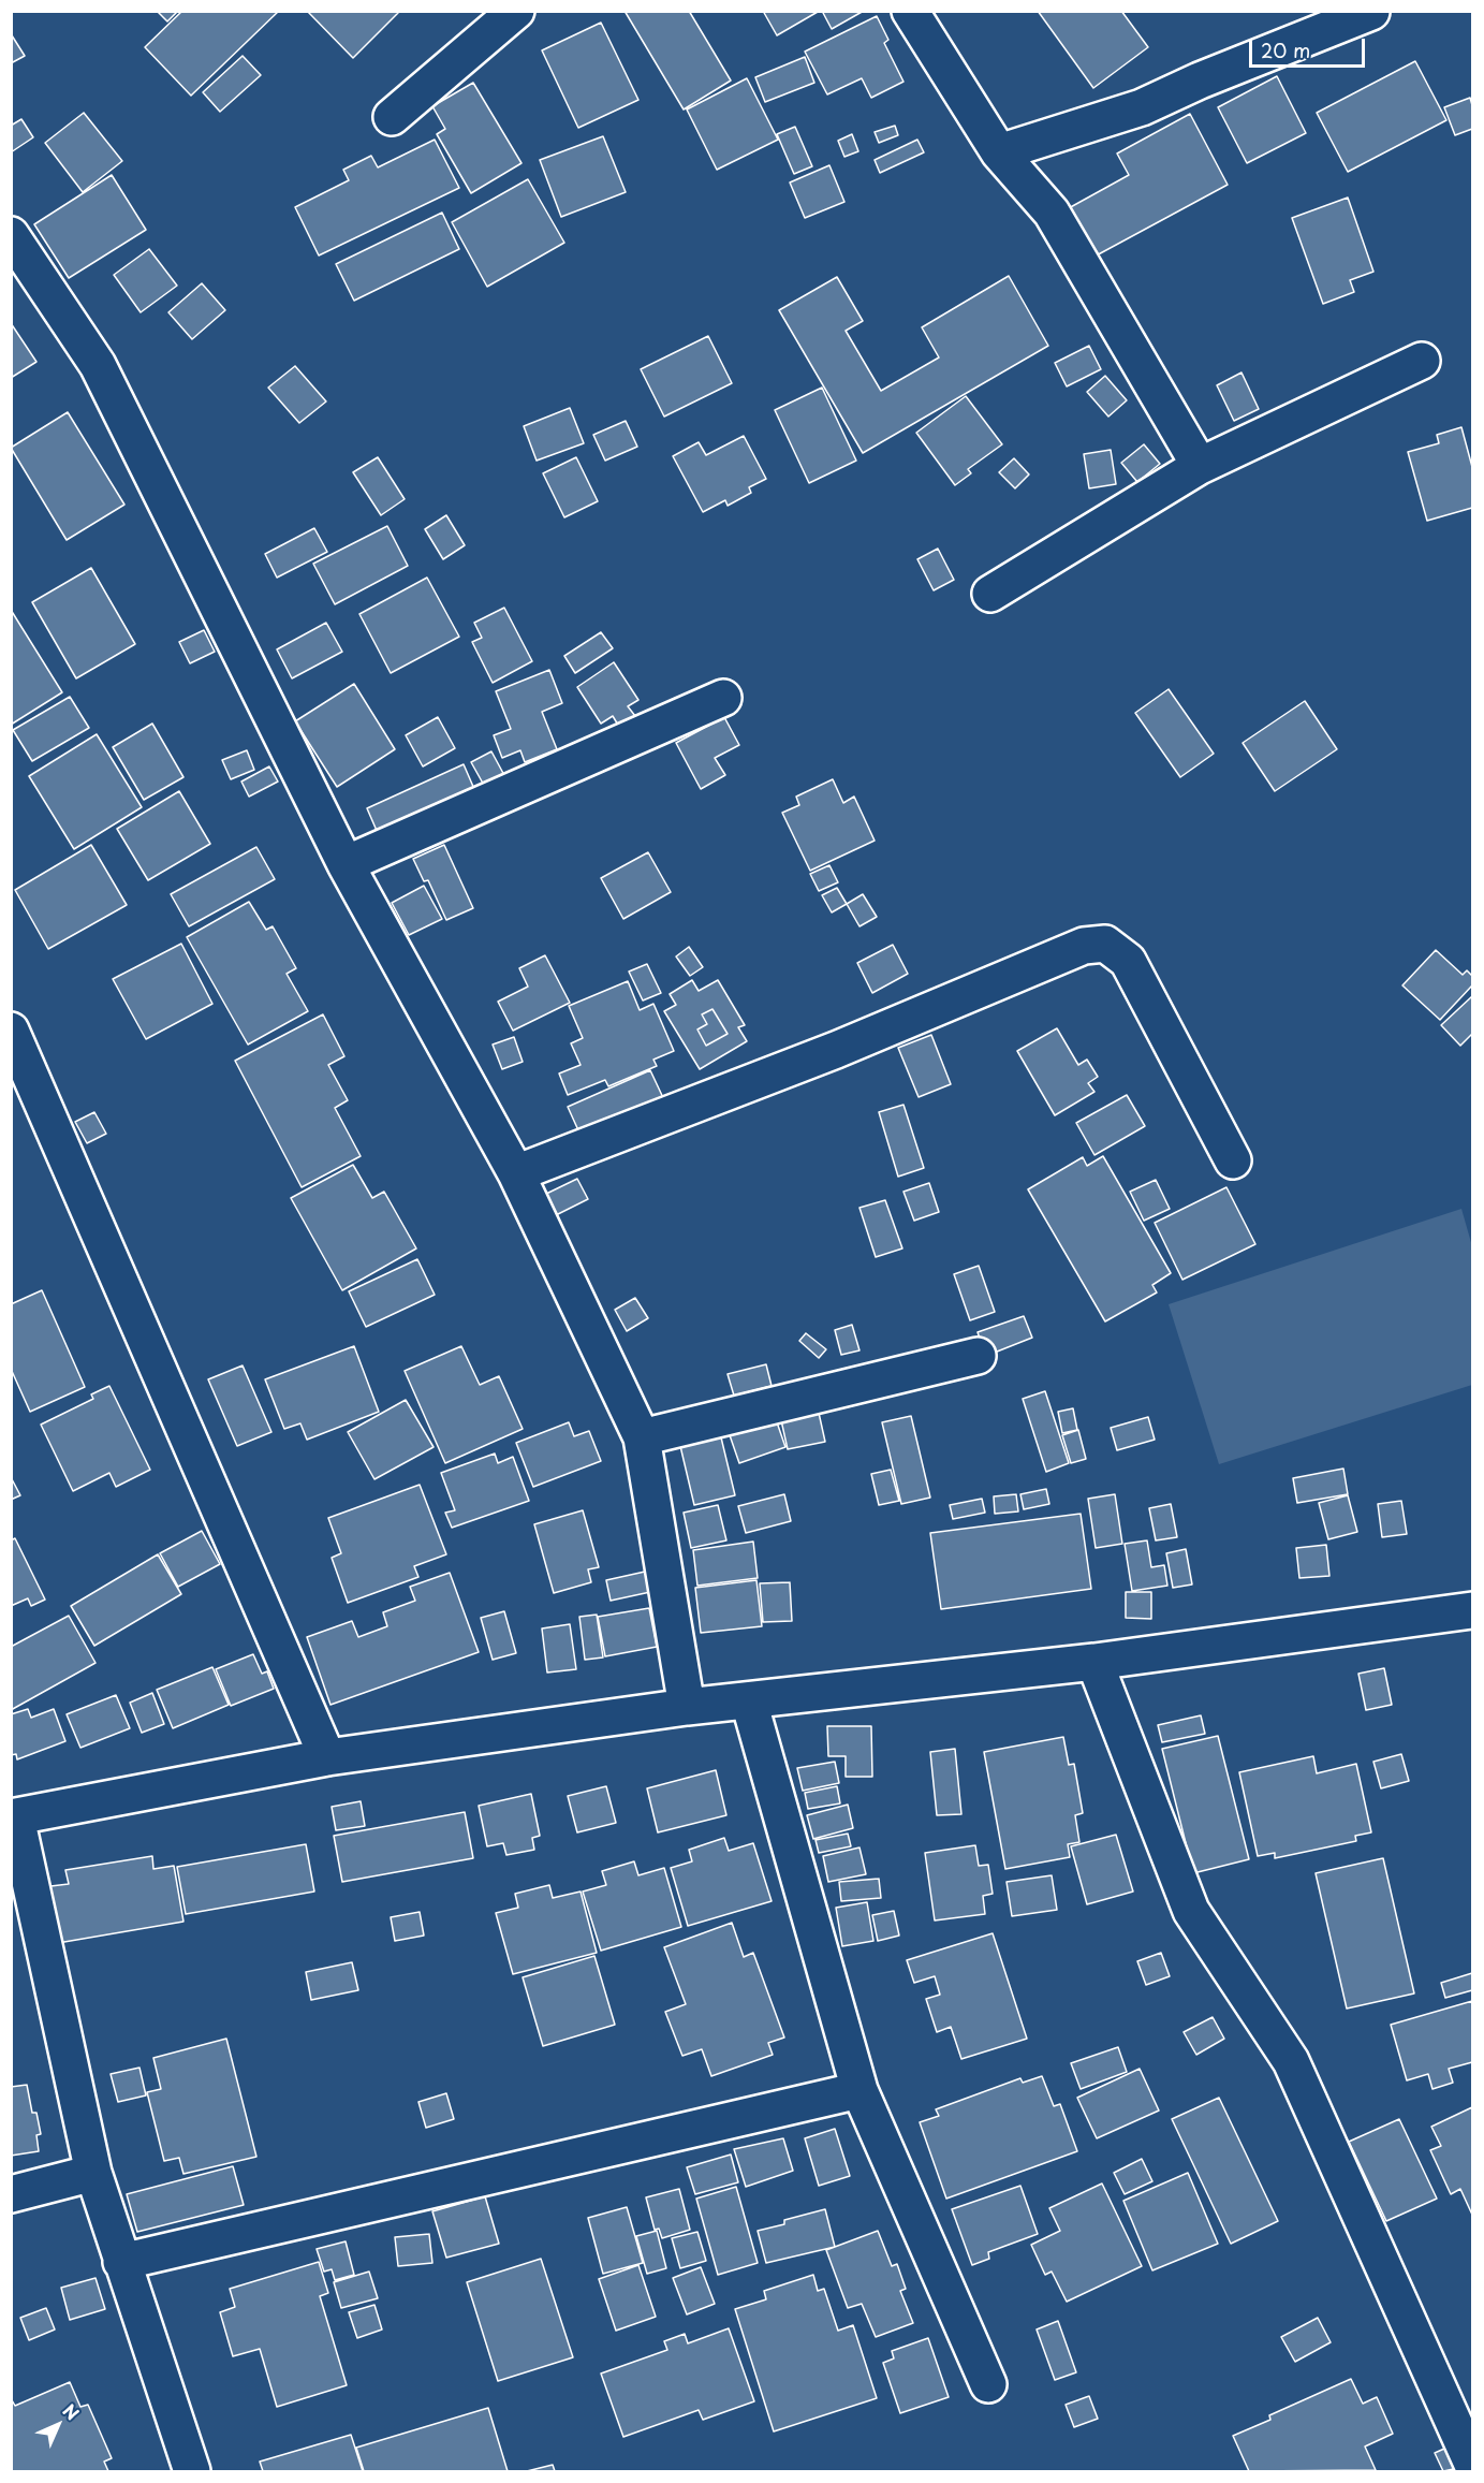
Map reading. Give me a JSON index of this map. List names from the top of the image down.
{
  "scale_bar": "20 m",
  "north": "top right"
}
